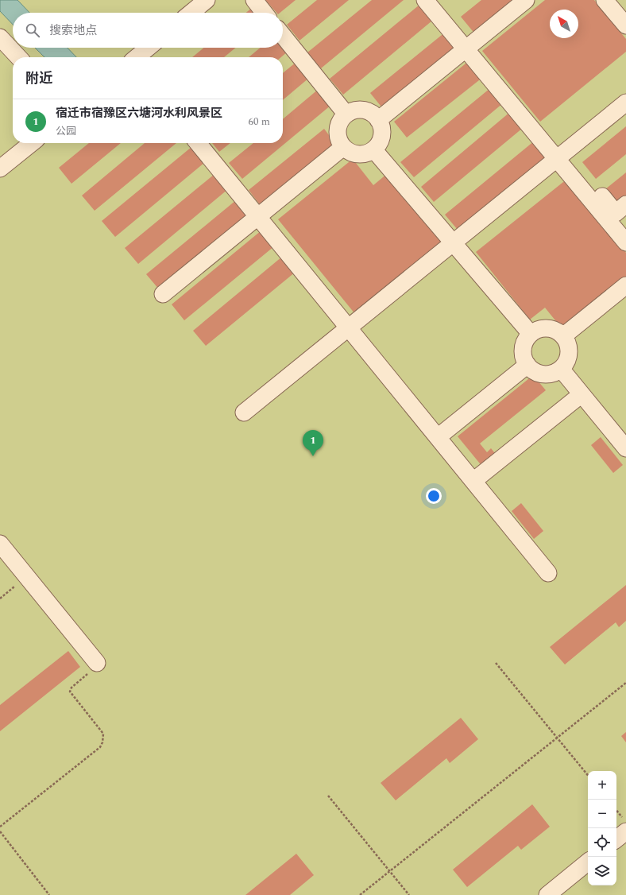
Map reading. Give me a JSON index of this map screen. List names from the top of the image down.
{
  "north": "top left",
  "page": {
    "search": "搜索地点",
    "heading": "附近",
    "list": [
      {
        "mark": "1",
        "name": "宿迁市宿豫区六塘河水利风景区",
        "note": "公园",
        "value": "60 m"
      }
    ],
    "pins": "1",
    "map_buttons": ["+", "−"]
  }
}
